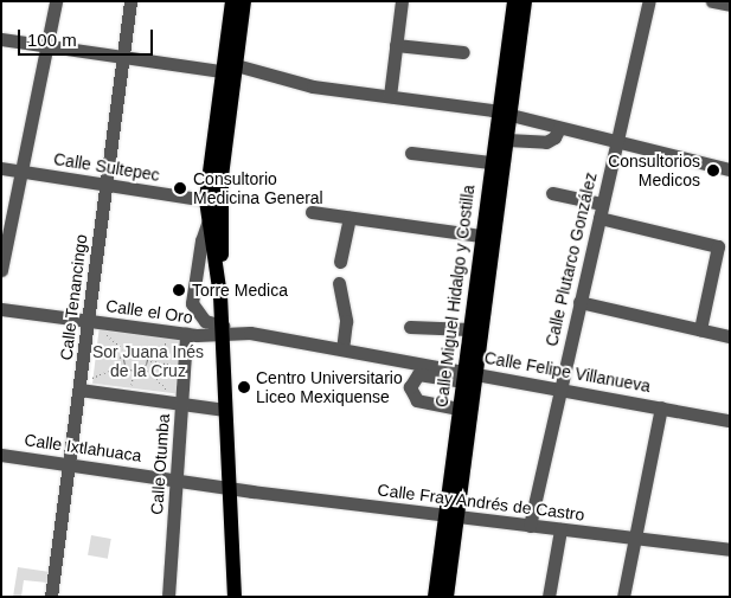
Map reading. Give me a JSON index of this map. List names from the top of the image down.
{
  "streets": {
    "main road": ["Calle Miguel Hidalgo y Costilla"],
    "street": [
      "Calle Sultepec",
      "Calle Plutarco González",
      "Calle Tenancingo",
      "Calle el Oro",
      "Calle Felipe Villanueva",
      "Calle Ixtlahuaca",
      "Calle Otumba",
      "Calle Fray Andrés de Castro"
    ]
  },
  "crossings": [
    ["Calle Sultepec", "Calle Tenancingo"],
    ["Calle Plutarco González", "Calle Felipe Villanueva"],
    ["Calle Plutarco González", "Calle Fray Andrés de Castro"],
    ["Calle Miguel Hidalgo y Costilla", "Calle Felipe Villanueva"],
    ["Calle Miguel Hidalgo y Costilla", "Calle Fray Andrés de Castro"],
    ["Calle Tenancingo", "Calle el Oro"],
    ["Calle Tenancingo", "Calle Ixtlahuaca"],
    ["Calle el Oro", "Calle Felipe Villanueva"],
    ["Calle el Oro", "Calle Otumba"],
    ["Calle Ixtlahuaca", "Calle Otumba"],
    ["Calle Ixtlahuaca", "Calle Fray Andrés de Castro"]
  ],
  "parks": ["Sor Juana Inés de la Cruz"],
  "places": [
    "Consultorios Medicos",
    "Consultorio Medicina General",
    "Torre Medica",
    "Centro Universitario Liceo Mexiquense"
  ],
  "scale_bar": "100 m"
}
